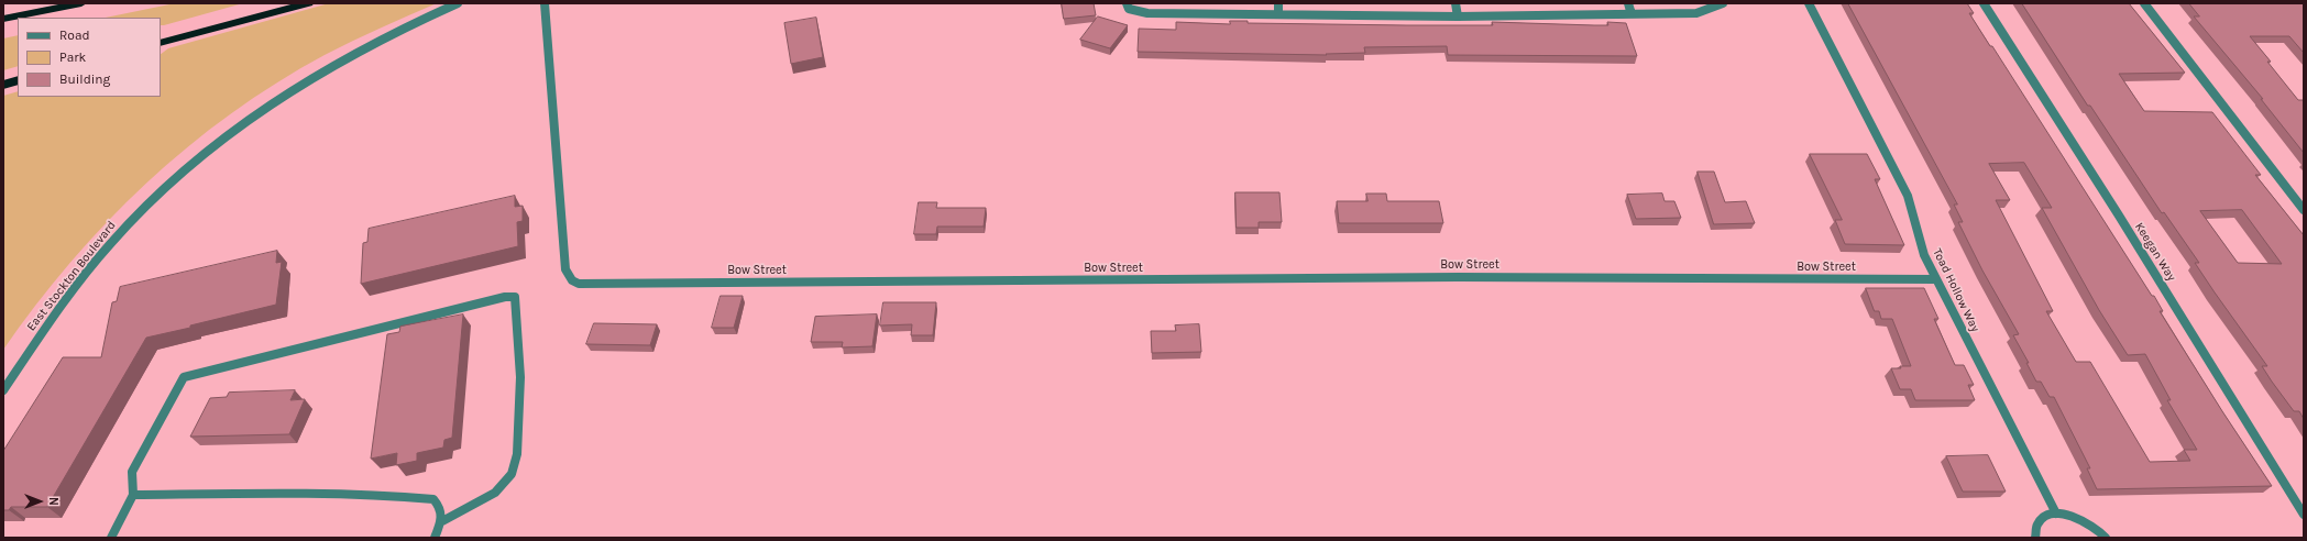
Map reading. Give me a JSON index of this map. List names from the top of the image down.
{
  "streets": {
    "street": [
      "Keegan Way",
      "Bow Street",
      "East Stockton Boulevard",
      "Toad Hollow Way"
    ]
  },
  "crossings": [
    ["Bow Street", "Toad Hollow Way"]
  ],
  "legend": ["Road", "Park", "Building"],
  "north": "right"
}
